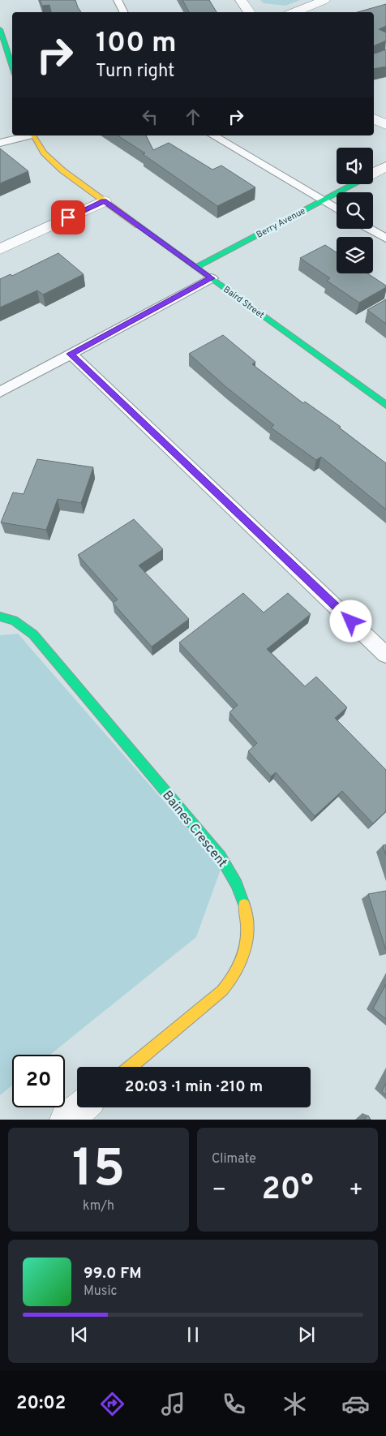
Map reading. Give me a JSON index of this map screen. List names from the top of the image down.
{
  "streets": {
    "street": ["Berry Avenue", "Baird Street", "Baines Crescent"]
  },
  "crossings": [
    ["Berry Avenue", "Baird Street"]
  ],
  "page": {
    "turn": ["100 m", "Turn right"],
    "limit": "20",
    "trip": "20:03 · 1 min · 210 m",
    "tile": [
      ["15", "km/h"],
      "Climate"
    ],
    "heat": ["−", "20°", "+"],
    "song": ["99.0 FM", "Music"],
    "tabs": "20:02"
  }
}
